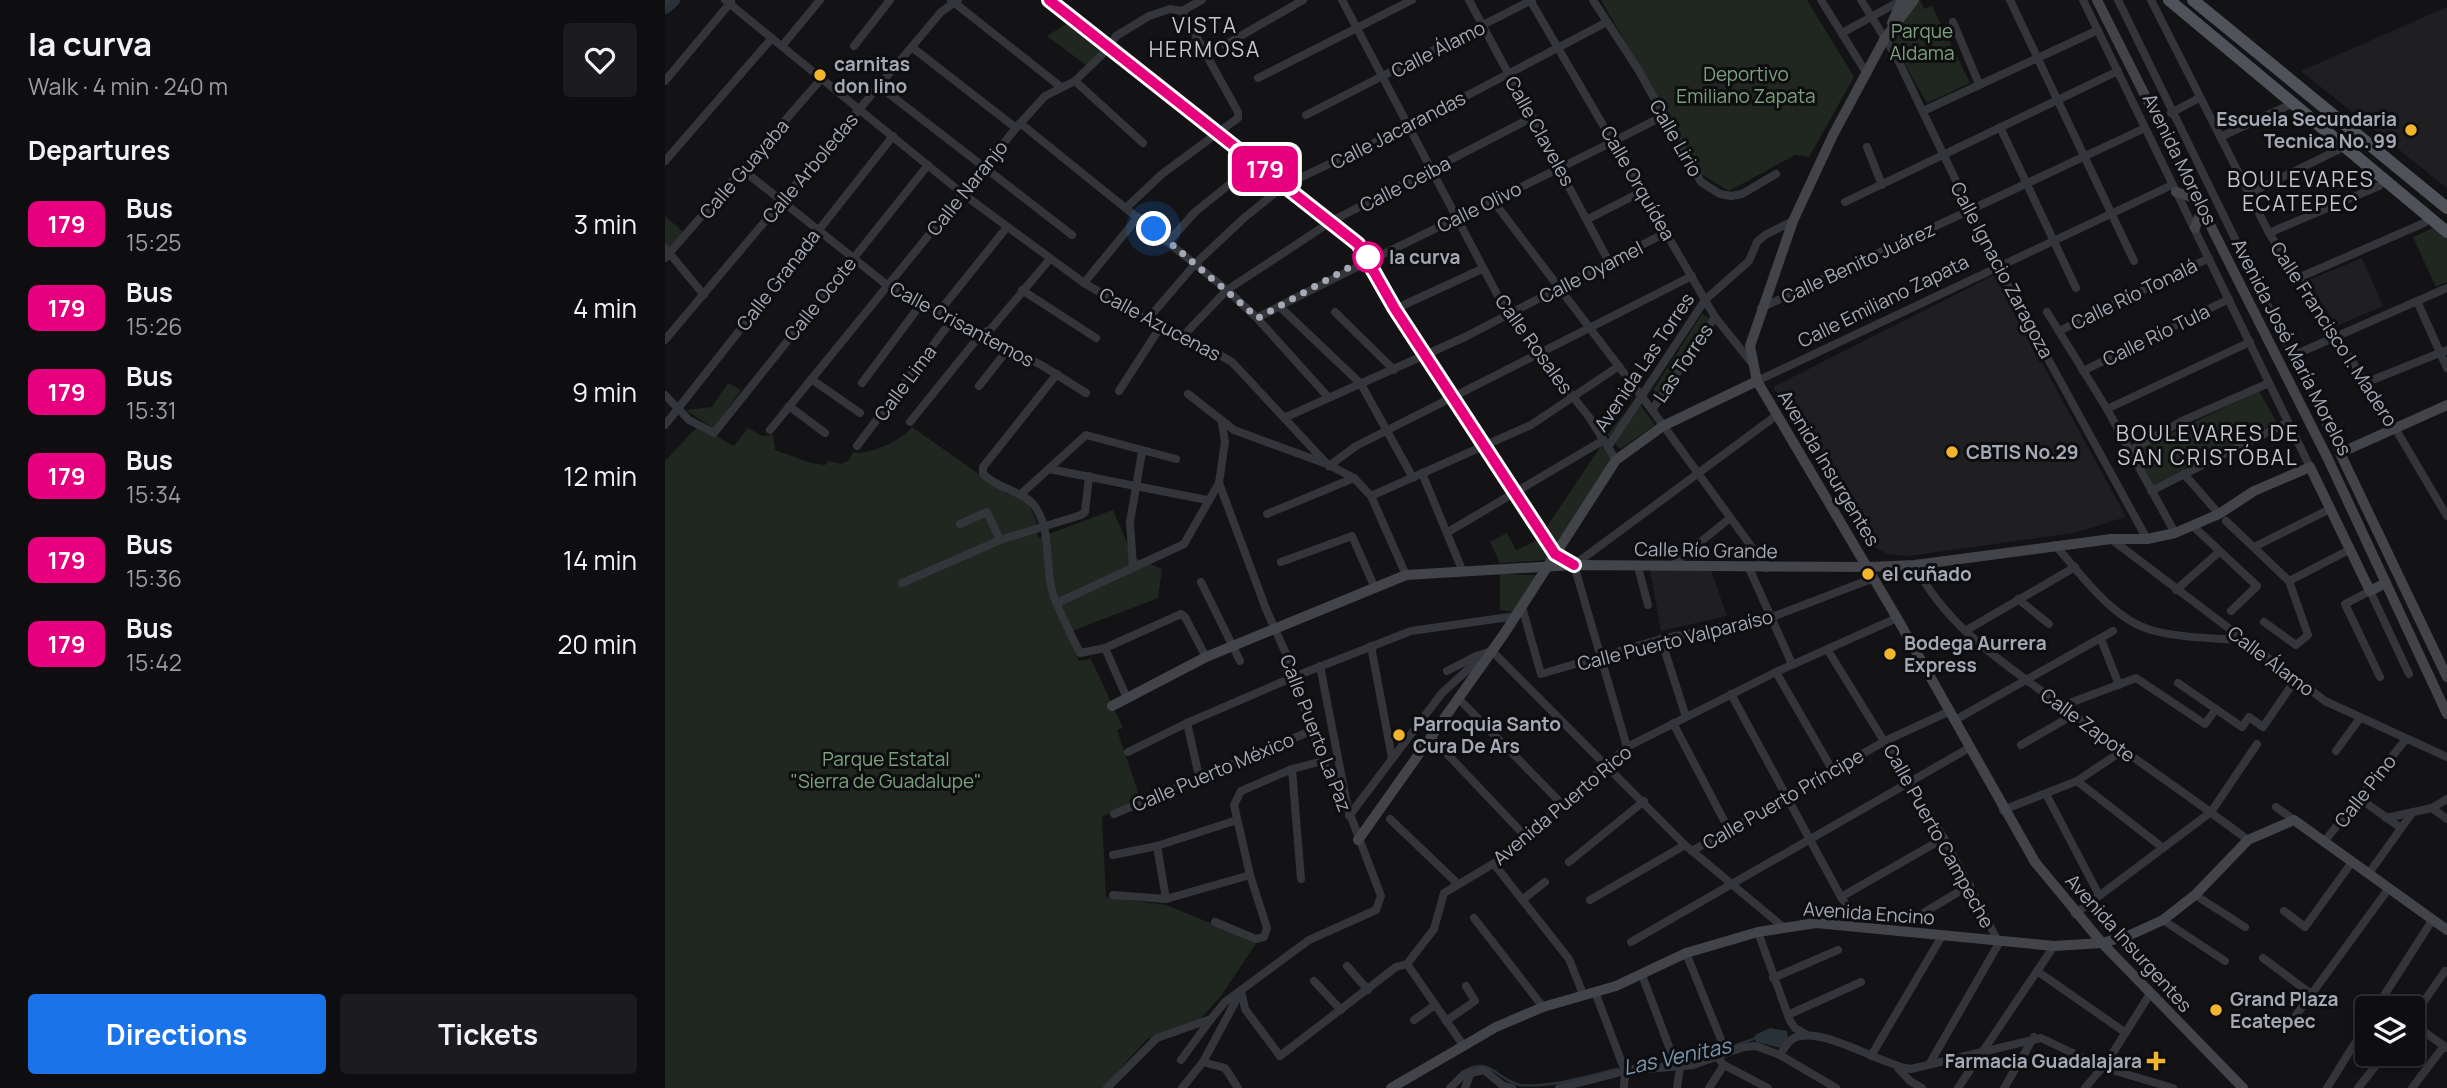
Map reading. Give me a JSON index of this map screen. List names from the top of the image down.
{
  "streets": {
    "main road": [
      "Avenida Morelos",
      "Calle Emiliano Zapata",
      "Avenida José María Morelos",
      "Avenida Las Torres",
      "Avenida Insurgentes",
      "Calle Río Grande",
      "Avenida Encino"
    ],
    "street": [
      "Calle Álamo",
      "Calle Jacarandas",
      "Calle Claveles",
      "Calle Lirio",
      "Calle Arboledas",
      "Calle Guayaba",
      "Calle Orquídea",
      "Calle Ceiba",
      "Calle Naranjo",
      "Calle Olivo",
      "Calle Benito Juárez",
      "Calle Ignacio Zaragoza",
      "Calle Oyamel",
      "Calle Granada",
      "Calle Río Tonalá",
      "Calle Ocote",
      "Calle Crisantemos",
      "Calle Azucenas",
      "Calle Francisco I. Madero",
      "Calle Río Tula",
      "Calle Rosales",
      "Las Torres",
      "Calle Lima",
      "Calle Puerto Valparaíso",
      "Calle Zapote",
      "Calle Puerto La Paz",
      "Calle Puerto México",
      "Calle Pino",
      "Calle Puerto Príncipe",
      "Avenida Puerto Rico",
      "Calle Puerto Campeche"
    ]
  },
  "crossings": [
    ["Calle Álamo", "Calle Claveles"],
    ["Calle Álamo", "Calle Orquídea"],
    ["Calle Álamo", "Calle Rosales"],
    ["Calle Álamo", "Calle Río Grande"],
    ["Calle Álamo", "Calle Pino"],
    ["Calle Jacarandas", "Calle Claveles"],
    ["Calle Jacarandas", "Calle Lirio"],
    ["Calle Jacarandas", "Calle Orquídea"],
    ["Calle Jacarandas", "Calle Azucenas"],
    ["Calle Jacarandas", "Calle Rosales"],
    ["Calle Claveles", "Calle Ceiba"],
    ["Calle Claveles", "Calle Olivo"],
    ["Calle Claveles", "Calle Oyamel"],
    ["Calle Lirio", "Calle Olivo"],
    ["Avenida Morelos", "Calle Benito Juárez"],
    ["Avenida Morelos", "Calle Río Tonalá"],
    ["Avenida Morelos", "Calle Emiliano Zapata"],
    ["Avenida Morelos", "Calle Río Tula"],
    ["Avenida Morelos", "Calle Río Grande"],
    ["Calle Arboledas", "Calle Crisantemos"],
    ["Calle Arboledas", "Calle Azucenas"],
    ["Calle Guayaba", "Calle Crisantemos"],
    ["Calle Guayaba", "Calle Azucenas"],
    ["Calle Orquídea", "Calle Olivo"],
    ["Calle Orquídea", "Calle Oyamel"],
    ["Calle Orquídea", "Avenida Las Torres"],
    ["Calle Orquídea", "Las Torres"],
    ["Calle Orquídea", "Avenida Insurgentes"],
    ["Calle Ceiba", "Calle Azucenas"],
    ["Calle Ceiba", "Calle Rosales"],
    ["Calle Naranjo", "Calle Crisantemos"],
    ["Calle Naranjo", "Calle Azucenas"],
    ["Calle Olivo", "Calle Rosales"],
    ["Calle Benito Juárez", "Calle Ignacio Zaragoza"],
    ["Calle Benito Juárez", "Avenida Insurgentes"],
    ["Calle Ignacio Zaragoza", "Calle Emiliano Zapata"],
    ["Calle Ignacio Zaragoza", "Avenida Insurgentes"],
    ["Calle Ignacio Zaragoza", "Calle Río Grande"],
    ["Calle Oyamel", "Calle Azucenas"],
    ["Calle Oyamel", "Calle Rosales"],
    ["Calle Granada", "Calle Ocote"],
    ["Calle Granada", "Calle Crisantemos"],
    ["Calle Granada", "Calle Azucenas"],
    ["Calle Ocote", "Calle Crisantemos"],
    ["Calle Ocote", "Calle Azucenas"],
    ["Calle Emiliano Zapata", "Calle Rosales"],
    ["Calle Emiliano Zapata", "Avenida Las Torres"],
    ["Calle Emiliano Zapata", "Avenida Insurgentes"],
    ["Calle Crisantemos", "Calle Lima"],
    ["Calle Azucenas", "Calle Río Grande"],
    ["Calle Rosales", "Avenida Las Torres"],
    ["Avenida Las Torres", "Avenida Insurgentes"],
    ["Avenida Las Torres", "Calle Río Grande"],
    ["Avenida Las Torres", "Calle Puerto Valparaíso"],
    ["Avenida Las Torres", "Calle Puerto La Paz"],
    ["Avenida Insurgentes", "Calle Río Grande"],
    ["Avenida Insurgentes", "Calle Puerto Valparaíso"],
    ["Avenida Insurgentes", "Calle Puerto Príncipe"],
    ["Avenida Insurgentes", "Avenida Puerto Rico"],
    ["Avenida Insurgentes", "Avenida Encino"],
    ["Calle Río Grande", "Calle Zapote"],
    ["Calle Río Grande", "Calle Puerto La Paz"],
    ["Calle Zapote", "Calle Puerto Príncipe"],
    ["Calle Zapote", "Avenida Encino"],
    ["Calle Puerto La Paz", "Calle Puerto México"],
    ["Calle Puerto Príncipe", "Calle Puerto Campeche"],
    ["Avenida Puerto Rico", "Calle Puerto Campeche"],
    ["Calle Puerto Campeche", "Avenida Encino"]
  ],
  "districts": ["VISTA HERMOSA", "BOULEVARES ECATEPEC", "BOULEVARES DE SAN CRISTÓBAL"],
  "water": ["Las Venitas"],
  "parks": ["Parque Aldama", "Deportivo Emiliano Zapata", "Parque Estatal \"Sierra de Guadalupe\""],
  "places": {
    "other": [
      "carnitas don lino",
      "Escuela Secundaria Tecnica No. 99",
      "la curva",
      "CBTIS No.29",
      "el cuñado",
      "Bodega Aurrera Express",
      "Parroquia Santo Cura De Ars",
      "Grand Plaza Ecatepec"
    ],
    "health": ["Farmacia Guadalajara"]
  },
  "lines": ["bus line 179"],
  "page": {
    "heading": [
      ["la curva", "Walk · 4 min · 240 m"],
      "Departures"
    ],
    "on_map": "179",
    "list": [
      {
        "mark": "179",
        "name": "Bus",
        "note": "15:25",
        "value": "3 min"
      },
      {
        "mark": "179",
        "name": "Bus",
        "note": "15:26",
        "value": "4 min"
      },
      {
        "mark": "179",
        "name": "Bus",
        "note": "15:31",
        "value": "9 min"
      },
      {
        "mark": "179",
        "name": "Bus",
        "note": "15:34",
        "value": "12 min"
      },
      {
        "mark": "179",
        "name": "Bus",
        "note": "15:36",
        "value": "14 min"
      },
      {
        "mark": "179",
        "name": "Bus",
        "note": "15:42",
        "value": "20 min"
      }
    ],
    "buttons": ["Directions", "Tickets"]
  }
}
